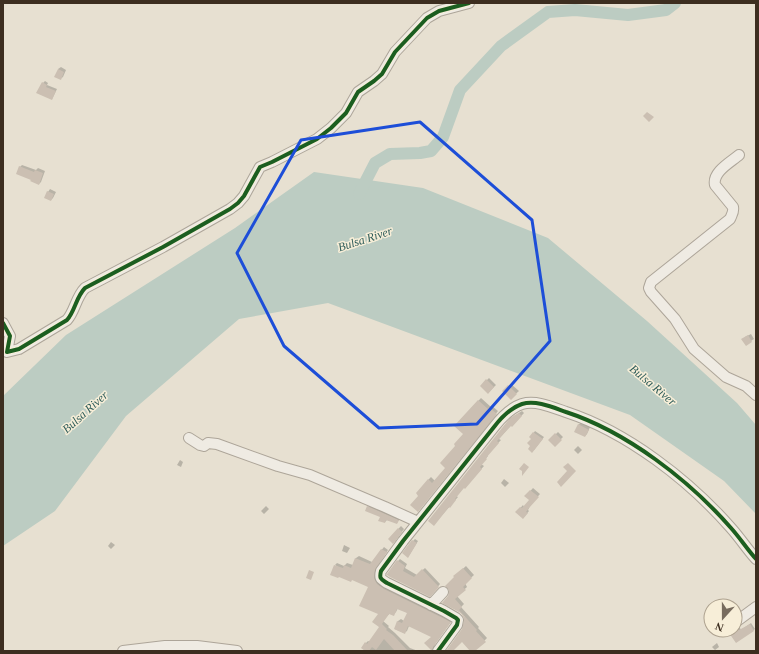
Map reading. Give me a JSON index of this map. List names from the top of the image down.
{
  "water": ["Bulsa River"],
  "north": "bottom"
}
